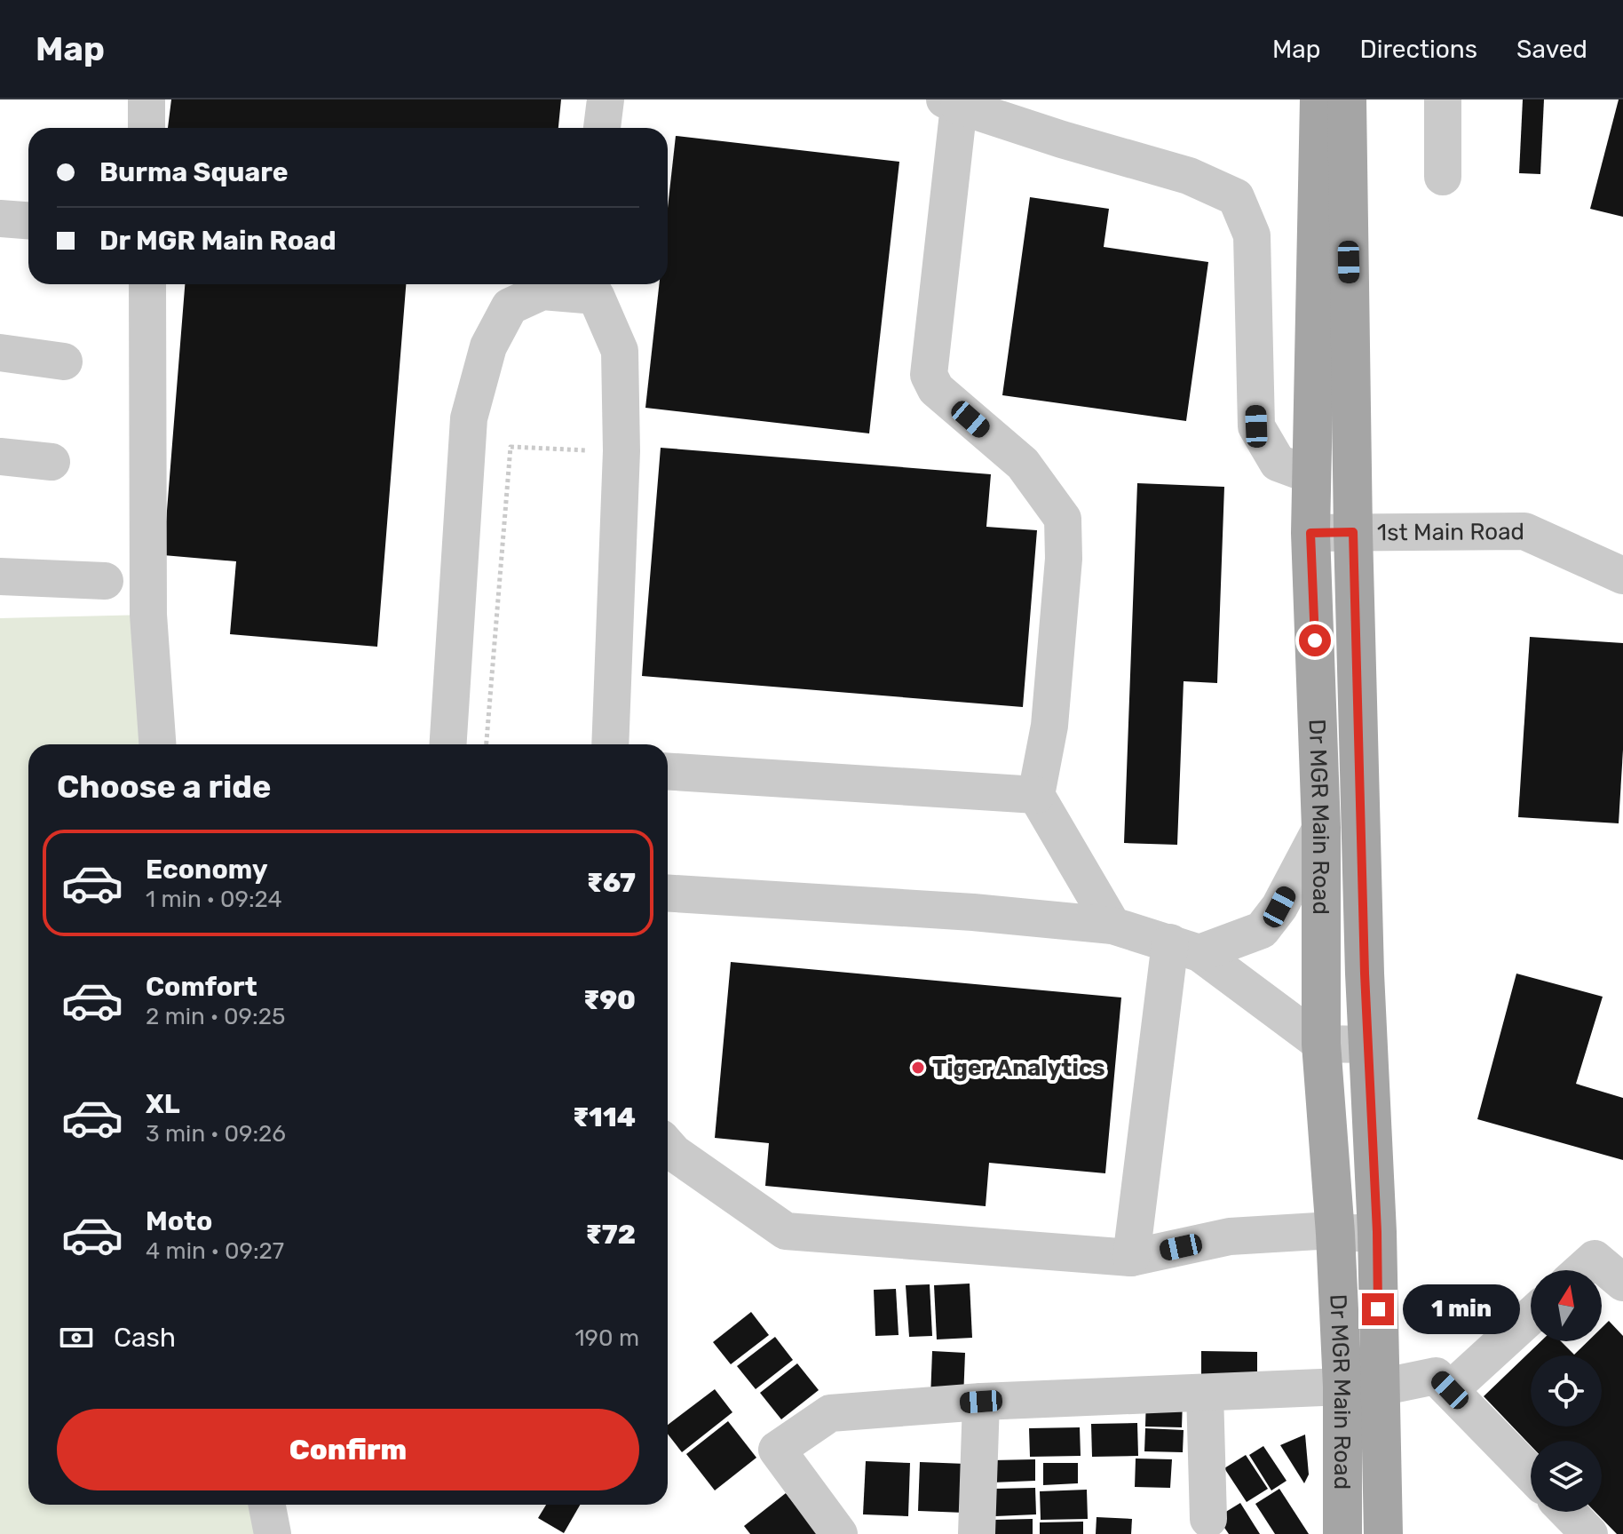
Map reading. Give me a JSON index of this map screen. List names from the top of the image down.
{
  "streets": {
    "main road": ["Dr MGR Main Road"],
    "street": ["1st Main Road"]
  },
  "crossings": [
    ["1st Main Road", "Dr MGR Main Road"]
  ],
  "places": ["Tiger Analytics"],
  "north": "top",
  "page": {
    "header": "Map",
    "nav": ["Map", "Directions", "Saved"],
    "banner": ["Burma Square", "Dr MGR Main Road"],
    "heading": "Choose a ride",
    "list": [
      {
        "name": "Economy",
        "note": "1 min · 09:24",
        "value": "₹67"
      },
      {
        "name": "Comfort",
        "note": "2 min · 09:25",
        "value": "₹90"
      },
      {
        "name": "XL",
        "note": "3 min · 09:26",
        "value": "₹114"
      },
      {
        "name": "Moto",
        "note": "4 min · 09:27",
        "value": "₹72"
      }
    ],
    "bubble": "1 min",
    "pay": ["Cash", "190 m"],
    "buttons": "Confirm"
  }
}
